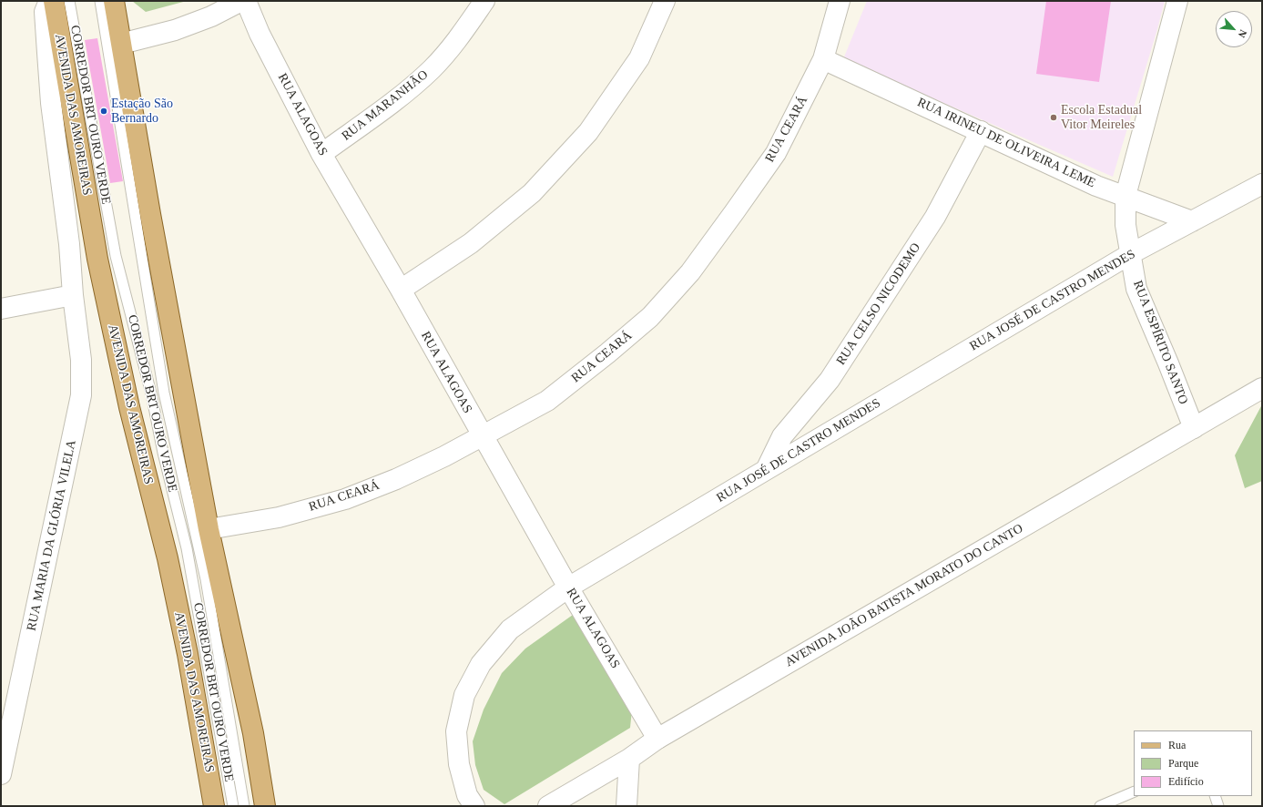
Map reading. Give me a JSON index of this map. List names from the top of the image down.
{
  "streets": {
    "main road": ["AVENIDA DAS AMOREIRAS"],
    "street": [
      "RUA MARANHÃO",
      "RUA ALAGOAS",
      "RUA CEARÁ",
      "RUA IRINEU DE OLIVEIRA LEME",
      "RUA JOSÉ DE CASTRO MENDES",
      "RUA CELSO NICODEMO",
      "RUA ESPÍRITO SANTO",
      "RUA MARIA DA GLÓRIA VILELA",
      "AVENIDA JOÃO BATISTA MORATO DO CANTO"
    ],
    "lane": ["CORREDOR BRT OURO VERDE"]
  },
  "crossings": [
    ["RUA MARANHÃO", "RUA ALAGOAS"],
    ["RUA ALAGOAS", "RUA CEARÁ"],
    ["RUA ALAGOAS", "RUA JOSÉ DE CASTRO MENDES"],
    ["RUA ALAGOAS", "AVENIDA JOÃO BATISTA MORATO DO CANTO"],
    ["RUA CEARÁ", "RUA IRINEU DE OLIVEIRA LEME"],
    ["RUA IRINEU DE OLIVEIRA LEME", "RUA JOSÉ DE CASTRO MENDES"],
    ["RUA IRINEU DE OLIVEIRA LEME", "RUA CELSO NICODEMO"],
    ["RUA IRINEU DE OLIVEIRA LEME", "RUA ESPÍRITO SANTO"],
    ["RUA JOSÉ DE CASTRO MENDES", "RUA CELSO NICODEMO"],
    ["RUA JOSÉ DE CASTRO MENDES", "RUA ESPÍRITO SANTO"],
    ["RUA ESPÍRITO SANTO", "AVENIDA JOÃO BATISTA MORATO DO CANTO"]
  ],
  "places": ["Estação São Bernardo", "Escola Estadual Vitor Meireles"],
  "legend": ["Rua", "Parque", "Edifício"],
  "north": "bottom right"
}
